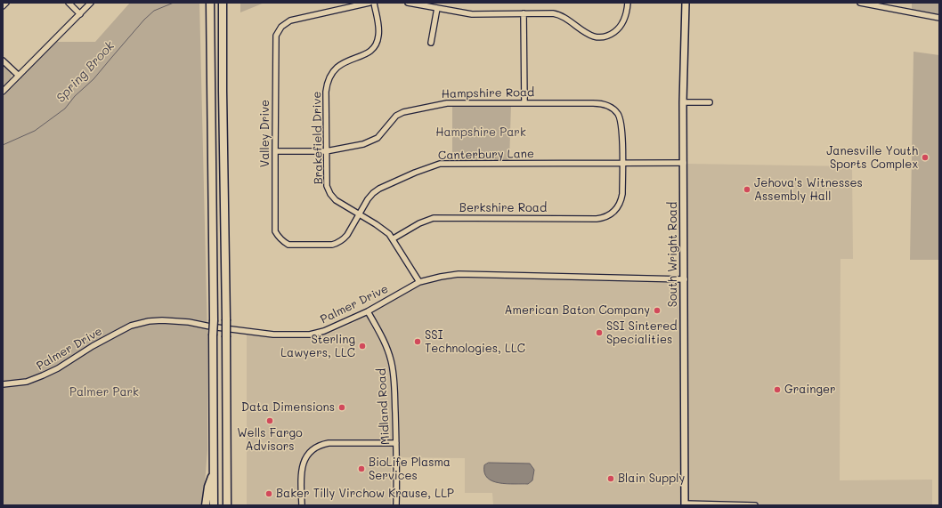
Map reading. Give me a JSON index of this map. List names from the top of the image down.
{
  "streets": {
    "main road": ["South Wright Road"],
    "street": [
      "Hampshire Road",
      "Valley Drive",
      "Brakefield Drive",
      "Canterbury Lane",
      "Berkshire Road",
      "Palmer Drive",
      "Midland Road"
    ]
  },
  "crossings": [
    ["Hampshire Road", "Valley Drive"],
    ["Hampshire Road", "Brakefield Drive"],
    ["Hampshire Road", "Canterbury Lane"],
    ["Hampshire Road", "Berkshire Road"],
    ["Valley Drive", "Canterbury Lane"],
    ["Brakefield Drive", "Canterbury Lane"],
    ["Brakefield Drive", "Berkshire Road"],
    ["Brakefield Drive", "Palmer Drive"],
    ["Canterbury Lane", "Berkshire Road"],
    ["Canterbury Lane", "South Wright Road"],
    ["South Wright Road", "Palmer Drive"],
    ["Palmer Drive", "Midland Road"]
  ],
  "water": ["Spring Brook"],
  "parks": ["Hampshire Park", "Palmer Park"],
  "places": [
    "Janesville Youth Sports Complex",
    "Jehova's Witnesses Assembly Hall",
    "American Baton Company",
    "SSI Sintered Specialities",
    "SSI Technologies, LLC",
    "Sterling Lawyers, LLC",
    "Grainger",
    "Data Dimensions",
    "Wells Fargo Advisors",
    "BioLife Plasma Services",
    "Blain Supply",
    "Baker Tilly Virchow Krause, LLP"
  ]
}
